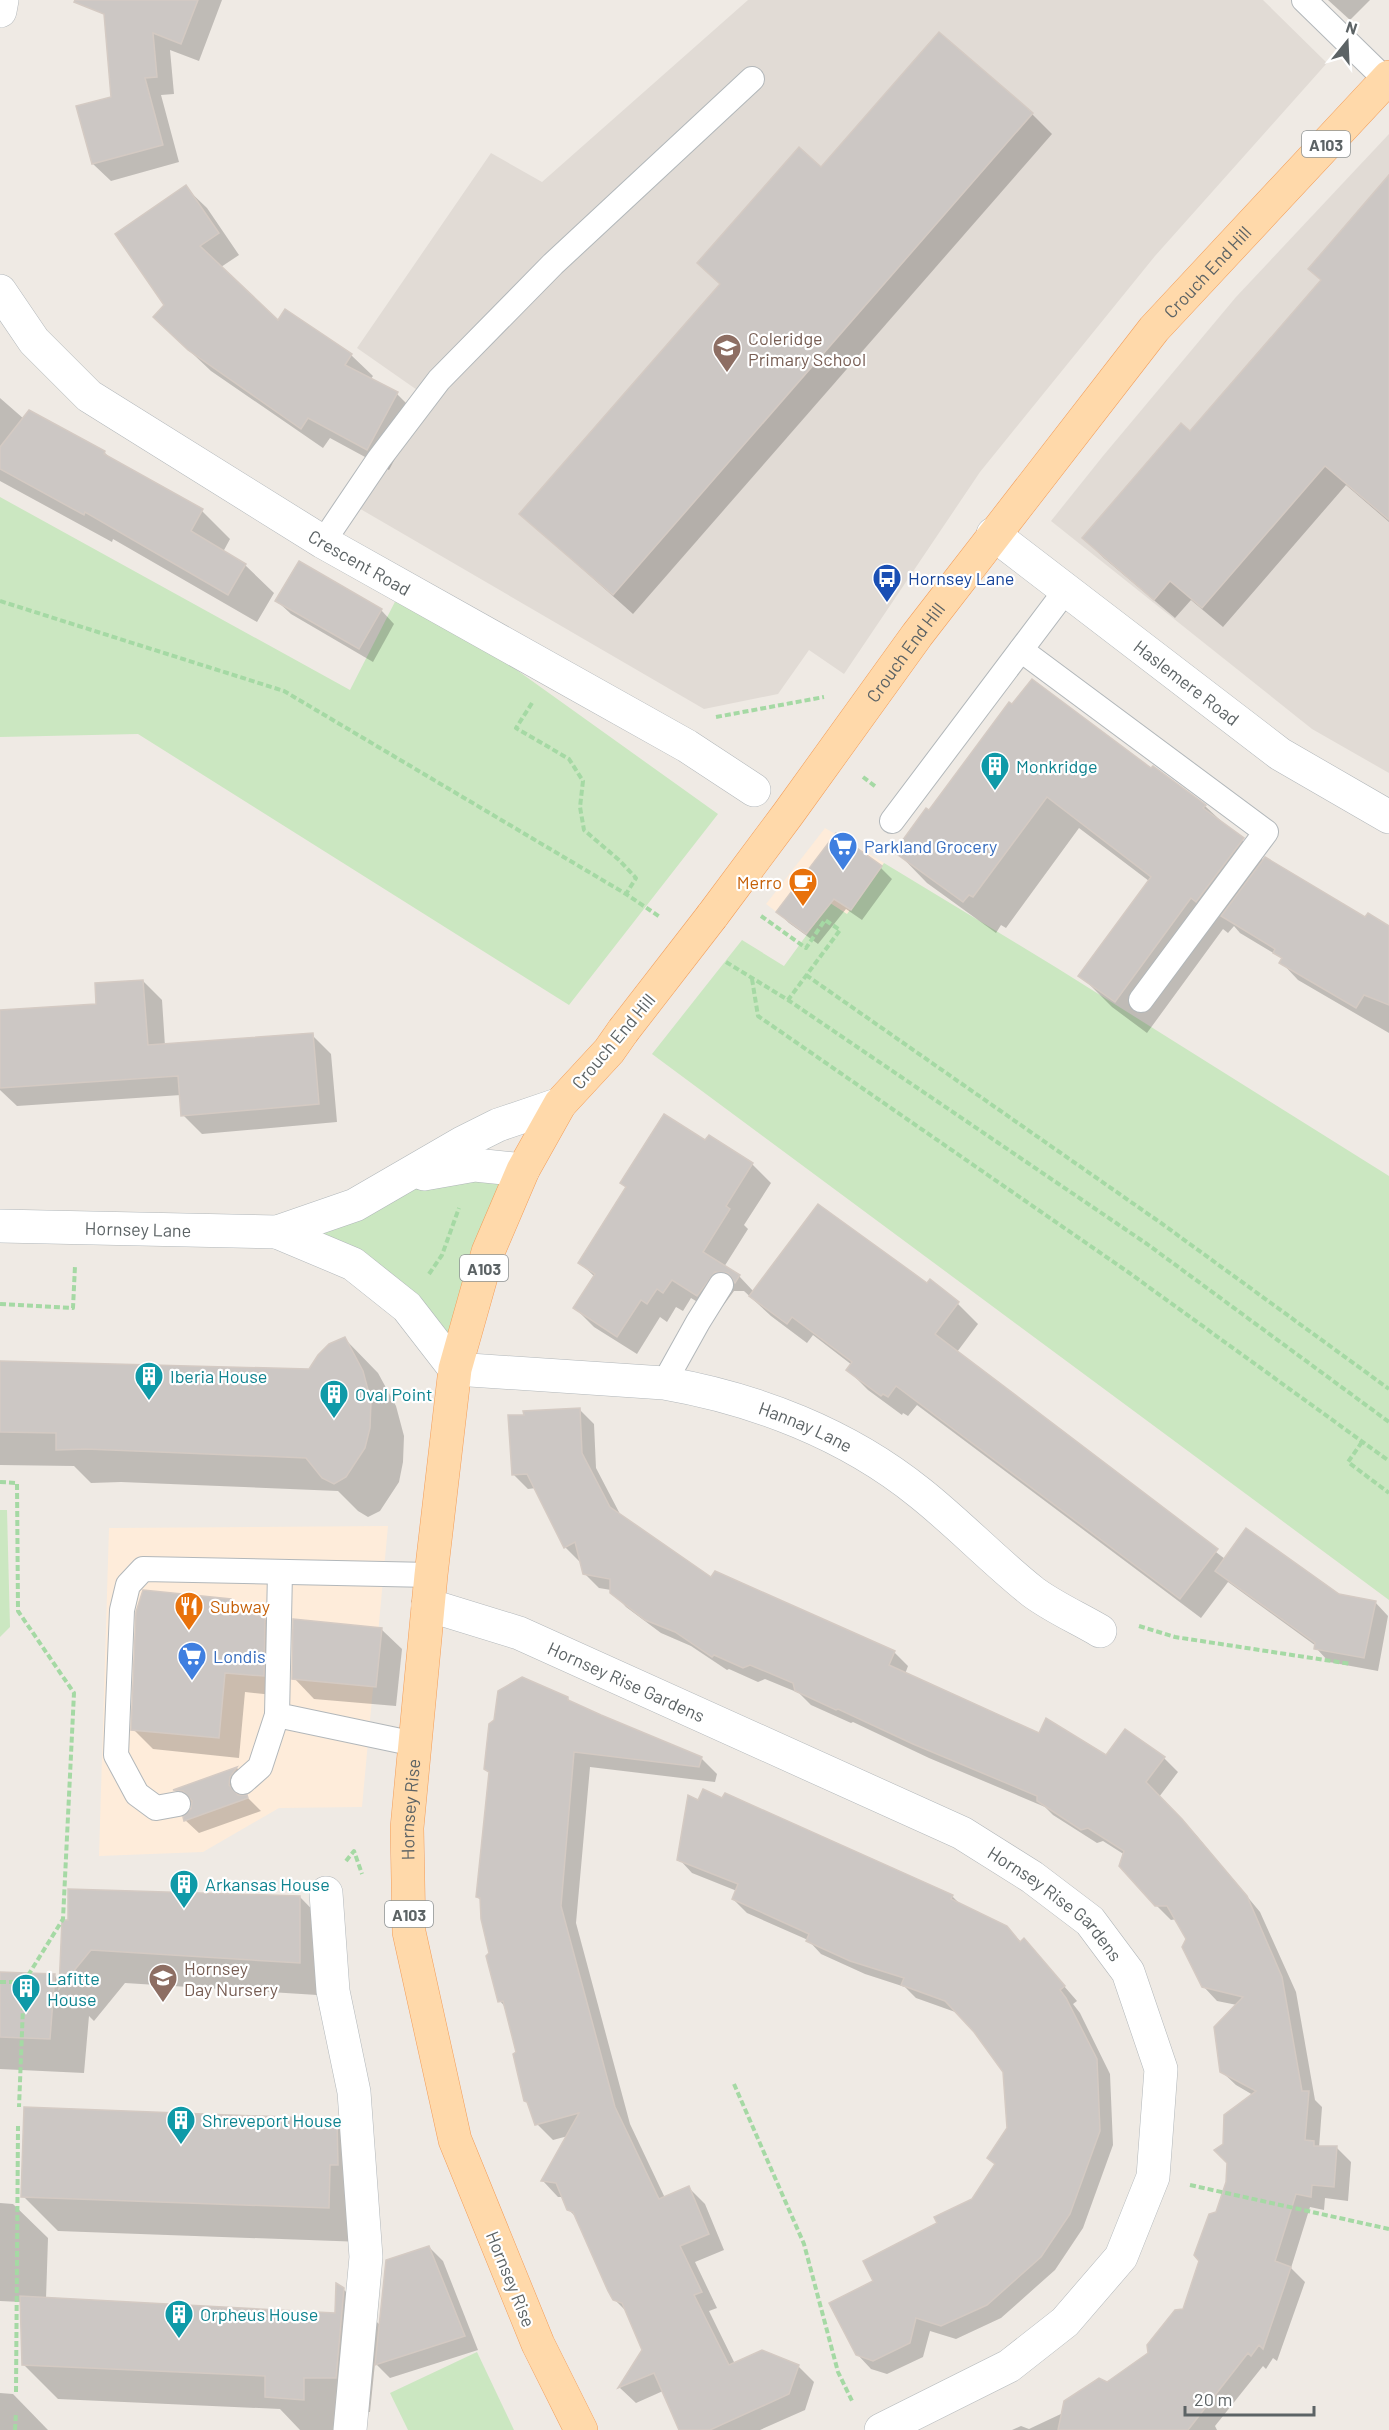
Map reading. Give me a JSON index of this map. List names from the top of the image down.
{
  "streets": {
    "main road": ["A103", "Crouch End Hill", "Hornsey Rise"],
    "street": [
      "Crescent Road",
      "Haslemere Road",
      "Hornsey Lane",
      "Hannay Lane",
      "Hornsey Rise Gardens"
    ]
  },
  "crossings": [
    ["Crouch End Hill", "Haslemere Road"],
    ["Crouch End Hill", "Hornsey Lane"],
    ["Crouch End Hill", "Hornsey Rise"],
    ["Hornsey Lane", "Hannay Lane"],
    ["Hornsey Lane", "Hornsey Rise"],
    ["Hannay Lane", "Hornsey Rise"],
    ["Hornsey Rise Gardens", "Hornsey Rise"]
  ],
  "places": {
    "school or university": ["Coleridge Primary School", "Hornsey Day Nursery"],
    "bus stop": ["Hornsey Lane"],
    "building": [
      "Monkridge",
      "Iberia House",
      "Oval Point",
      "Arkansas House",
      "Lafitte House",
      "Shreveport House",
      "Orpheus House"
    ],
    "supermarket": ["Parkland Grocery", "Londis"],
    "cafe": ["Merro"],
    "restaurant": ["Subway"]
  },
  "scale_bar": "20 m",
  "north": "top"
}
